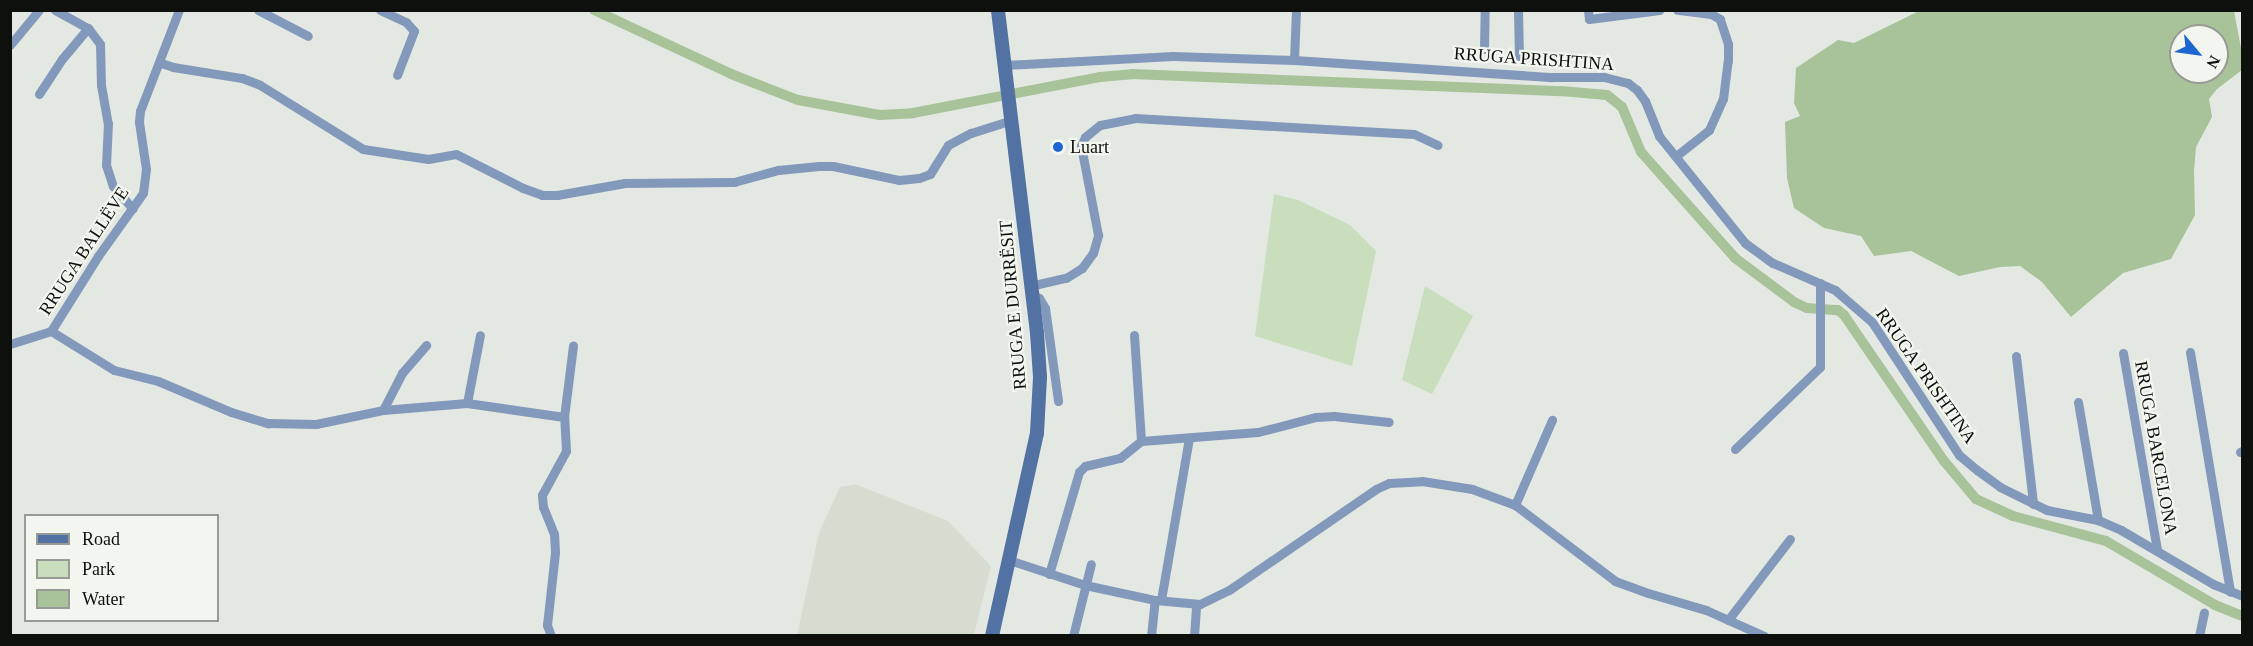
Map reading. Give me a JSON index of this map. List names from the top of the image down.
{
  "streets": {
    "main road": ["RRUGA E DURRËSIT"],
    "street": ["RRUGA PRISHTINA", "RRUGA BALLËVE", "RRUGA BARCELONA"]
  },
  "crossings": [
    ["RRUGA PRISHTINA", "RRUGA E DURRËSIT"],
    ["RRUGA PRISHTINA", "RRUGA BARCELONA"]
  ],
  "places": ["Luart"],
  "legend": ["Road", "Park", "Water"],
  "north": "bottom right"
}
